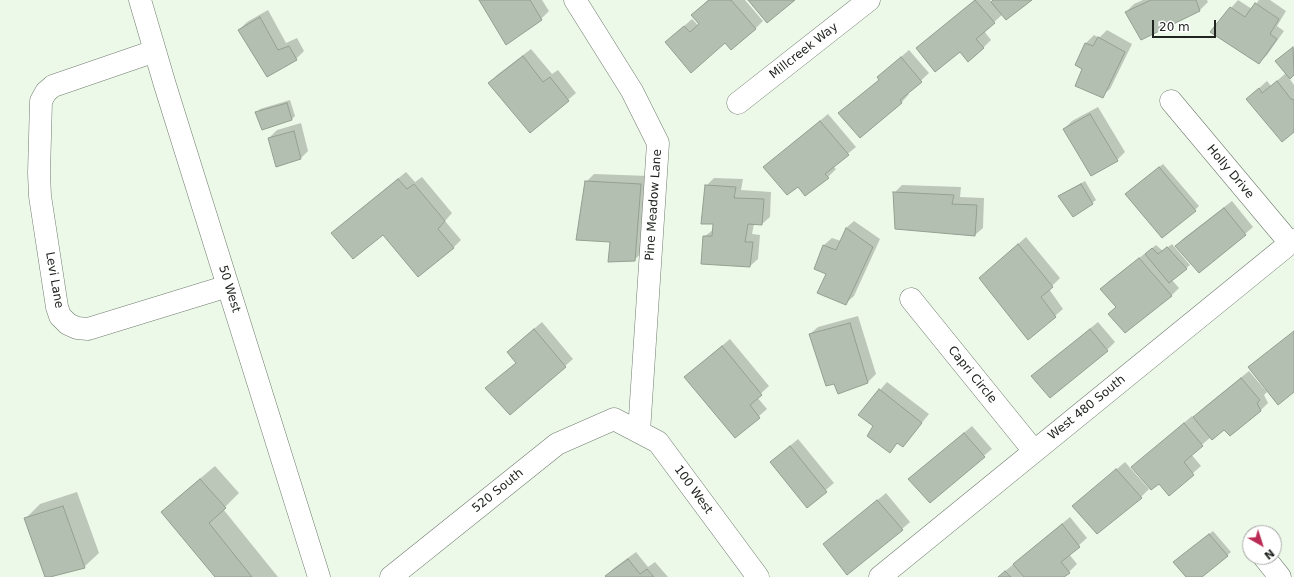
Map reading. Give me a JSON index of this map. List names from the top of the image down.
{
  "streets": {
    "street": [
      "Millcreek Way",
      "Holly Drive",
      "Pine Meadow Lane",
      "Levi Lane",
      "50 West",
      "Capri Circle",
      "West 480 South",
      "100 West",
      "520 South"
    ]
  },
  "crossings": [
    ["Holly Drive", "West 480 South"],
    ["Pine Meadow Lane", "100 West"],
    ["Levi Lane", "50 West"],
    ["Capri Circle", "West 480 South"],
    ["100 West", "520 South"]
  ],
  "scale_bar": "20 m",
  "north": "bottom right"
}
